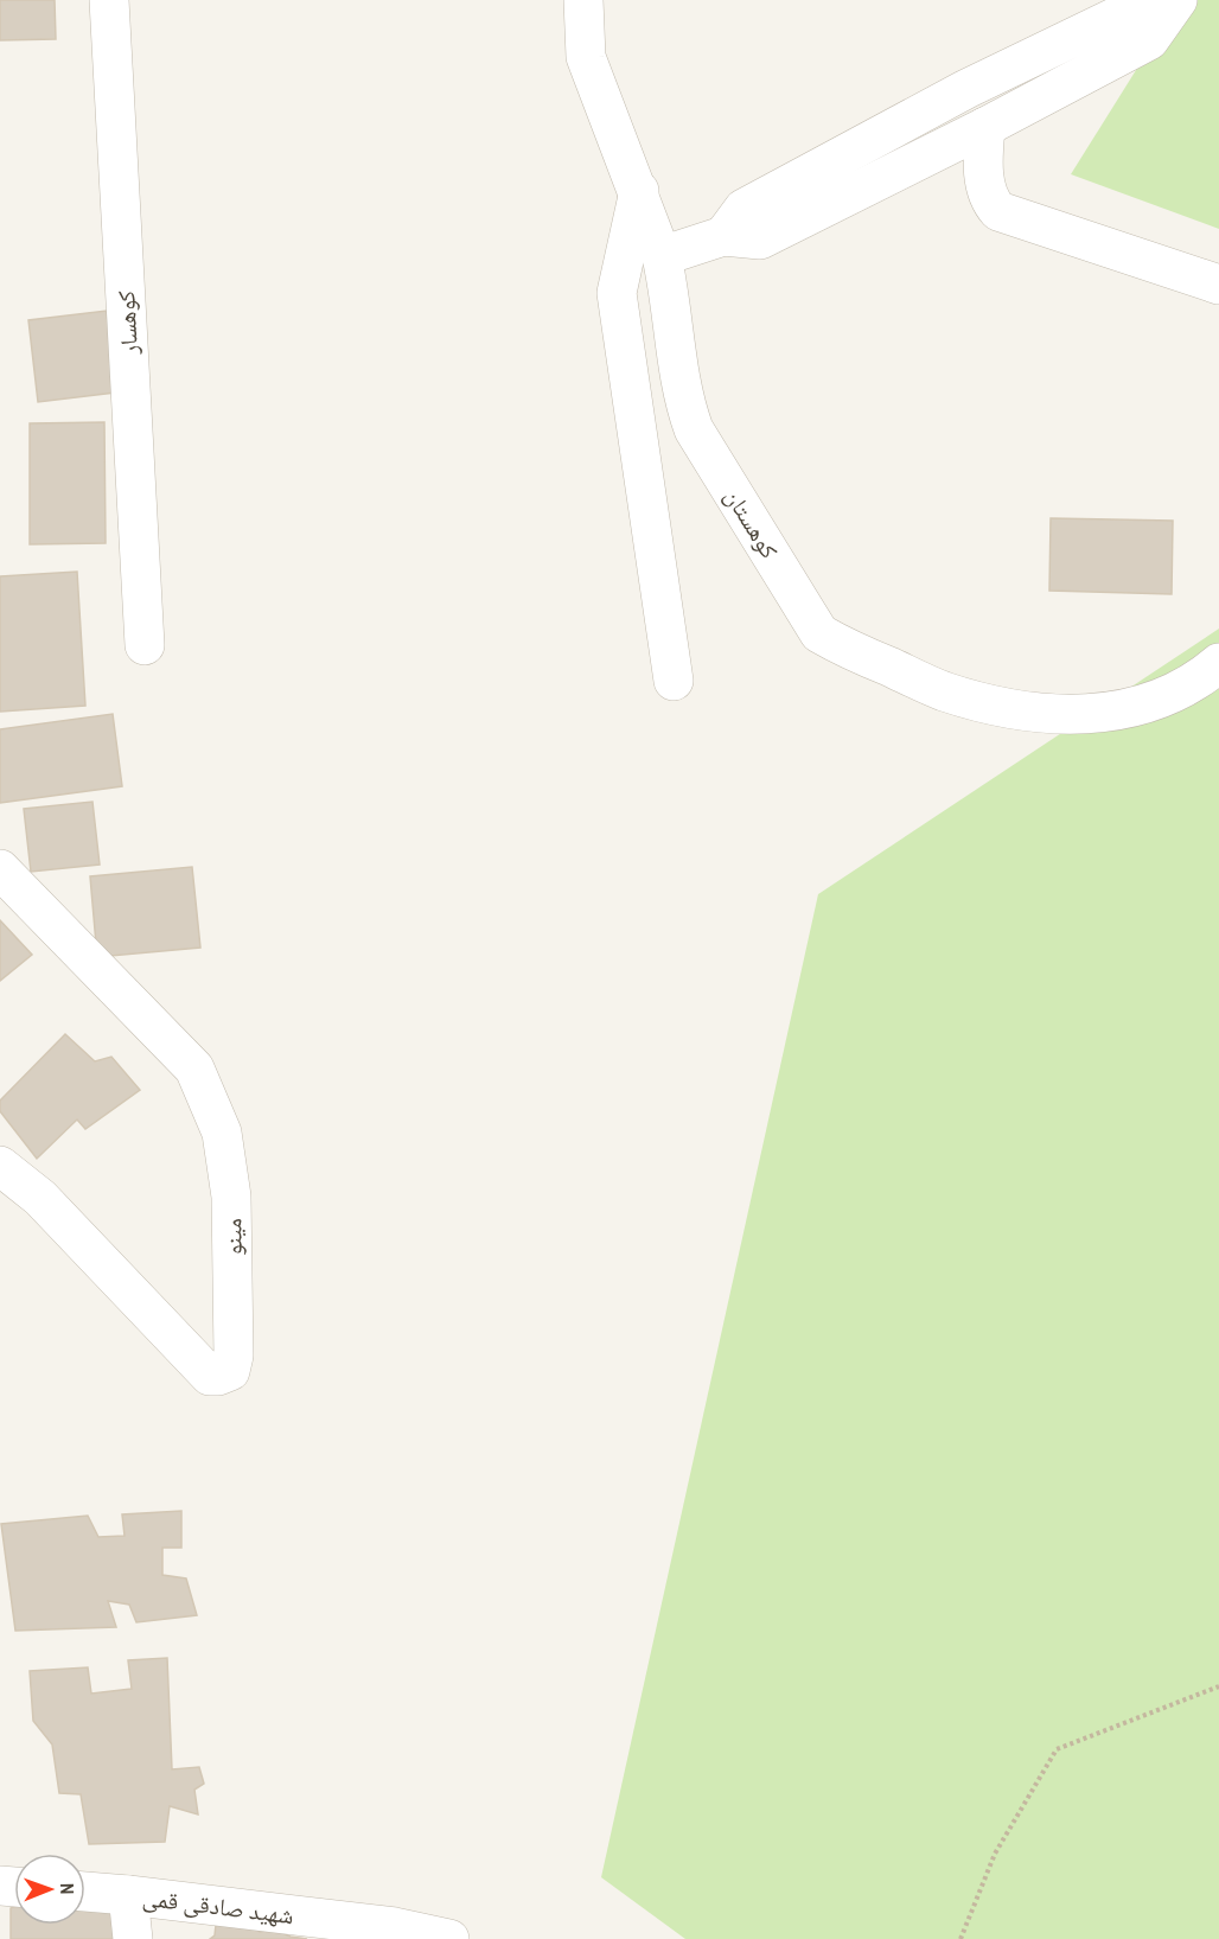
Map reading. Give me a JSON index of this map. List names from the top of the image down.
{
  "streets": {
    "street": [
      "کوهسار",
      "کوهستان",
      "مینو",
      "شهید صادقی قمی"
    ]
  },
  "north": "right"
}
